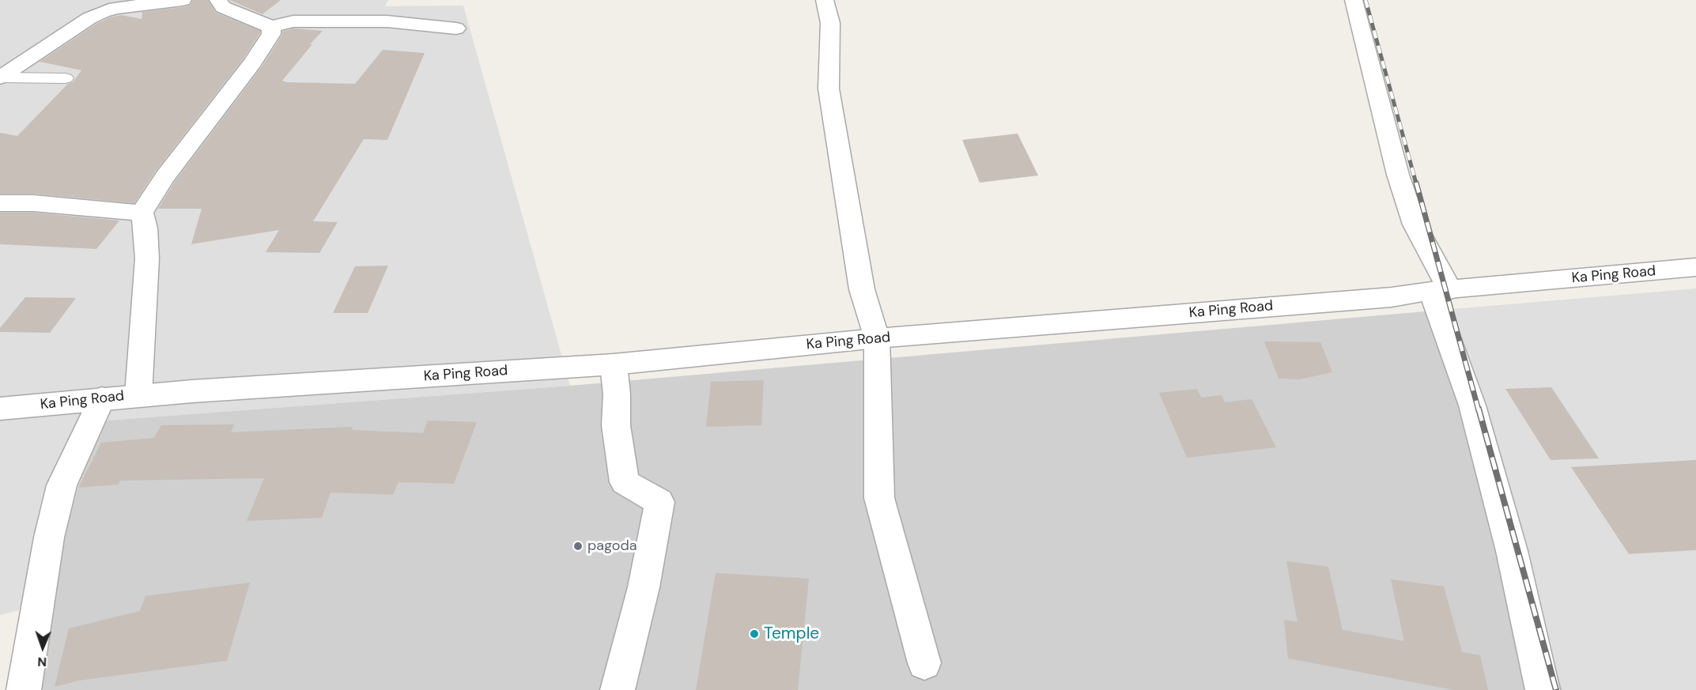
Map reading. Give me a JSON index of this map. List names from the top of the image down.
{
  "streets": {
    "street": ["Ka Ping Road"]
  },
  "places": ["pagoda", "Temple"],
  "north": "bottom"
}
